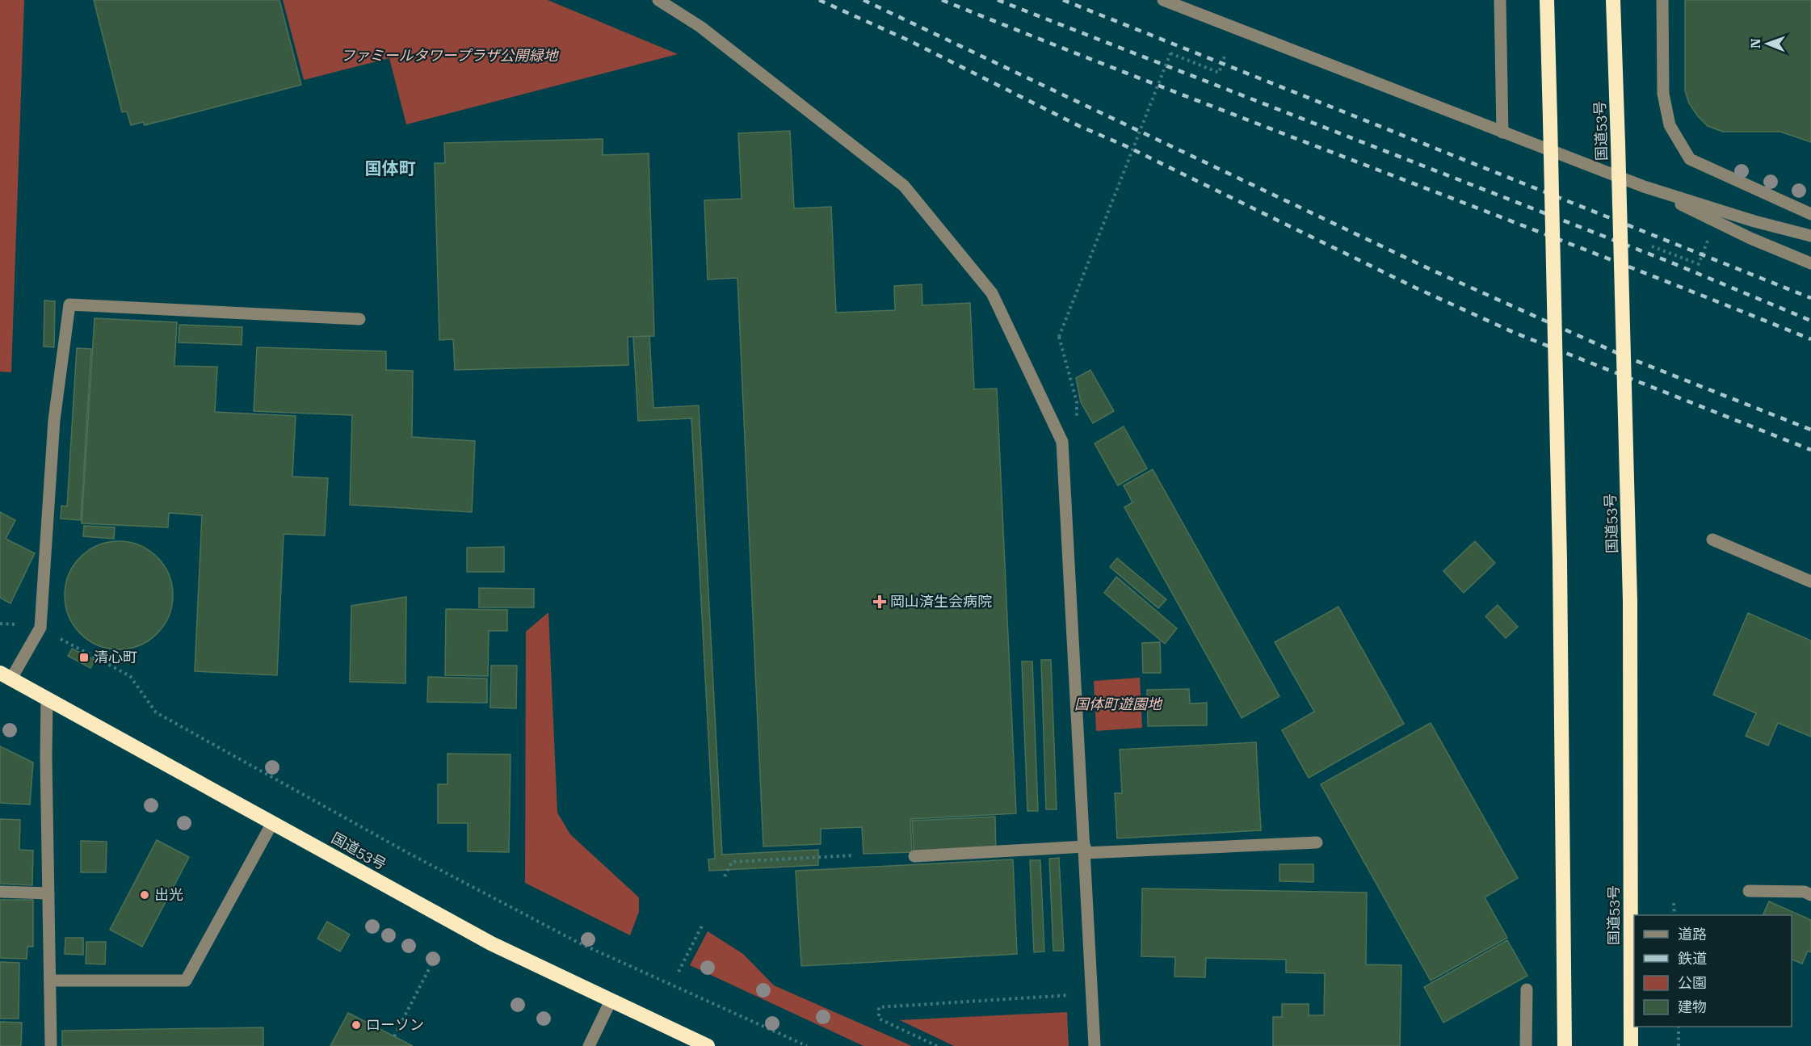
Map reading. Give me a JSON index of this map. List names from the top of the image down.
{
  "streets": {
    "highway": ["国道53号"]
  },
  "districts": ["国体町"],
  "parks": ["ファミールタワープラザ公開緑地", "国体町遊園地"],
  "places": {
    "health": ["岡山済生会病院"],
    "transit": ["清心町"],
    "other": ["出光", "ローソン"]
  },
  "legend": [
    "道路",
    "鉄道",
    "公園",
    "建物"
  ],
  "north": "left"
}
